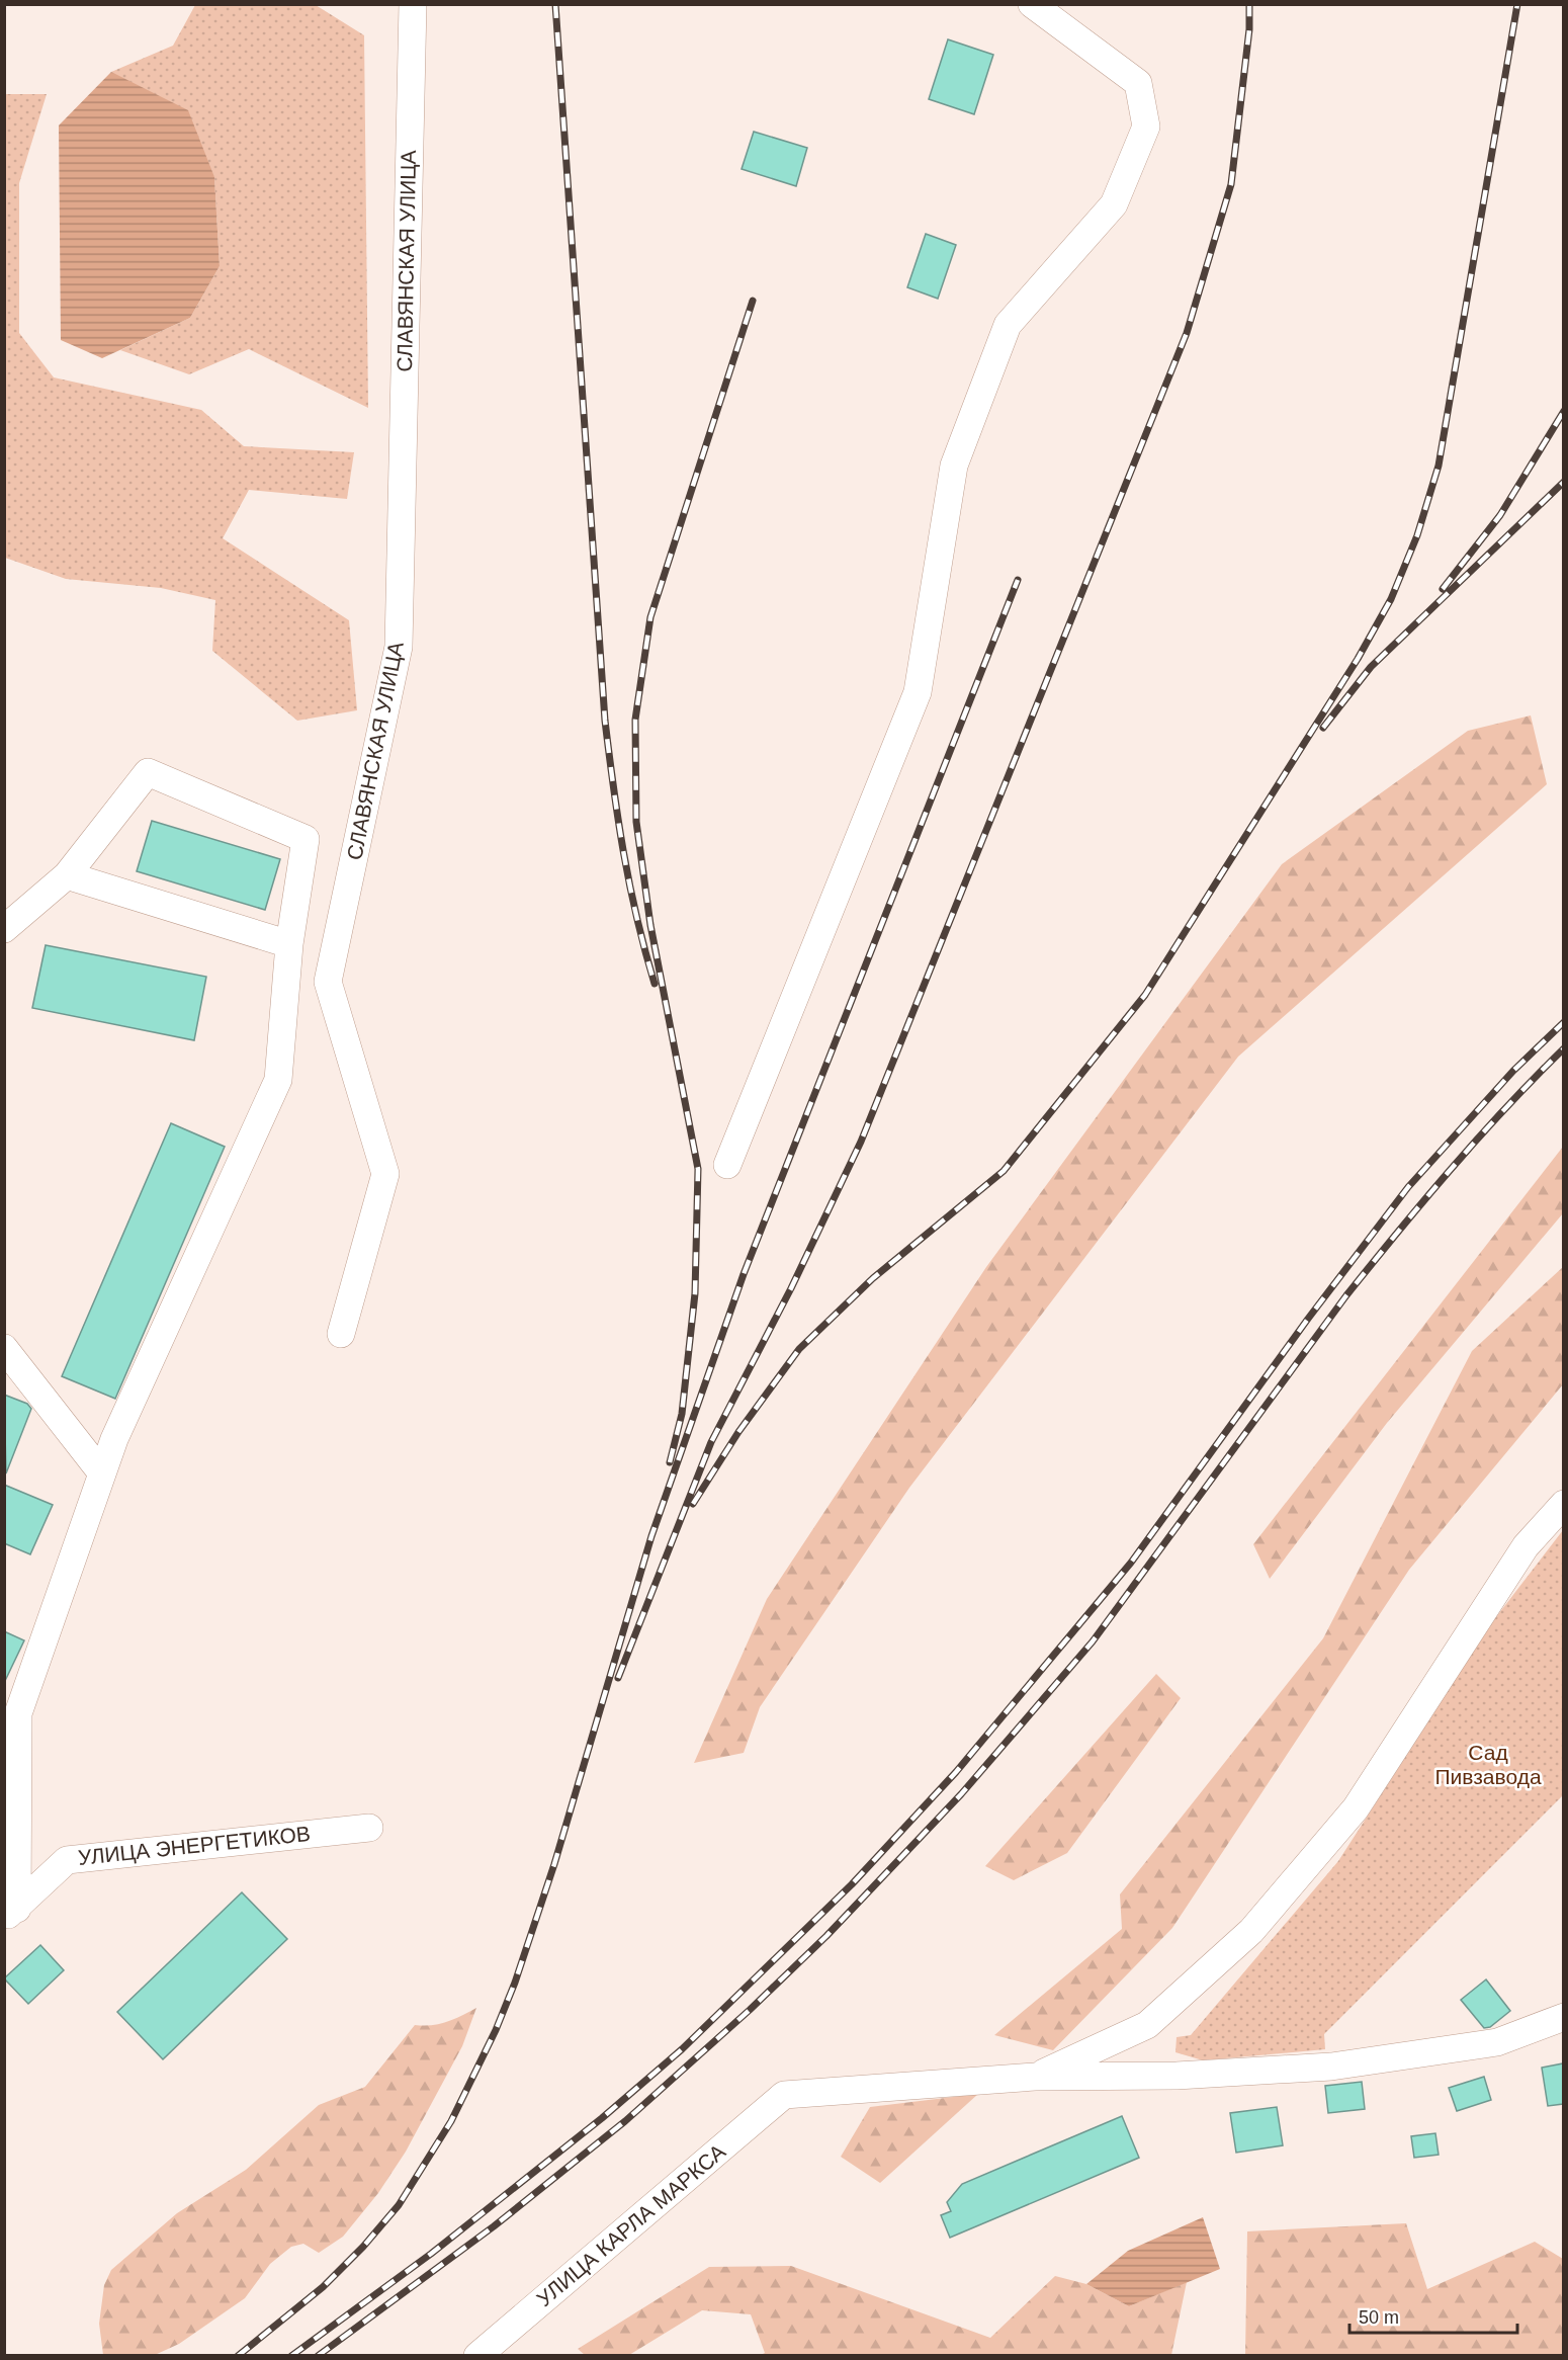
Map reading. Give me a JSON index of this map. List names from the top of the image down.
{
  "streets": {
    "street": ["СЛАВЯНСКАЯ УЛИЦА", "УЛИЦА ЭНЕРГЕТИКОВ", "УЛИЦА КАРЛА МАРКСА"]
  },
  "parks": ["Сад Пивзавода"],
  "scale_bar": "50 m"
}
